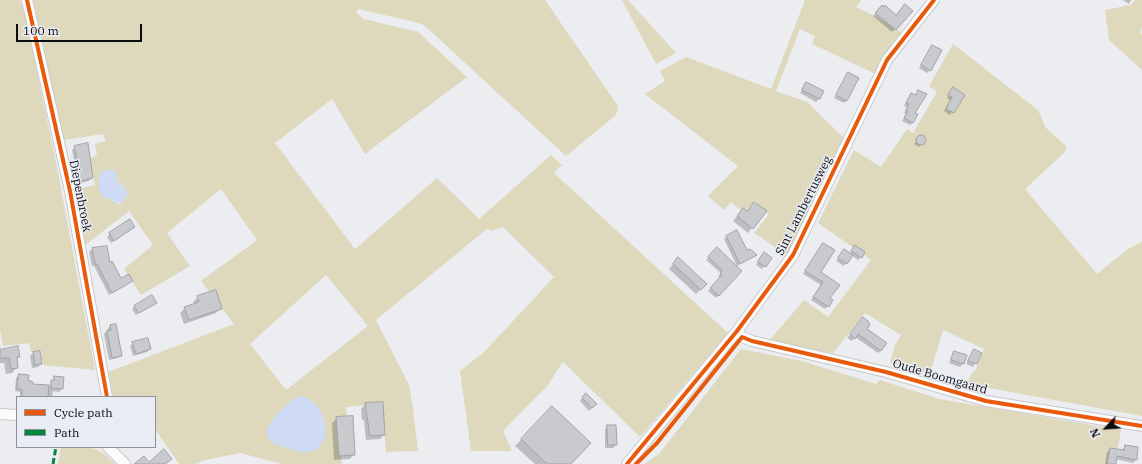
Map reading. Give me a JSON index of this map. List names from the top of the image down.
{
  "streets": {
    "street": ["Diepenbroek", "Sint Lambertusweg", "Oude Boomgaard"]
  },
  "crossings": [
    ["Sint Lambertusweg", "Oude Boomgaard"]
  ],
  "legend": ["Cycle path", "Path"],
  "scale_bar": "100 m",
  "north": "bottom left"
}
